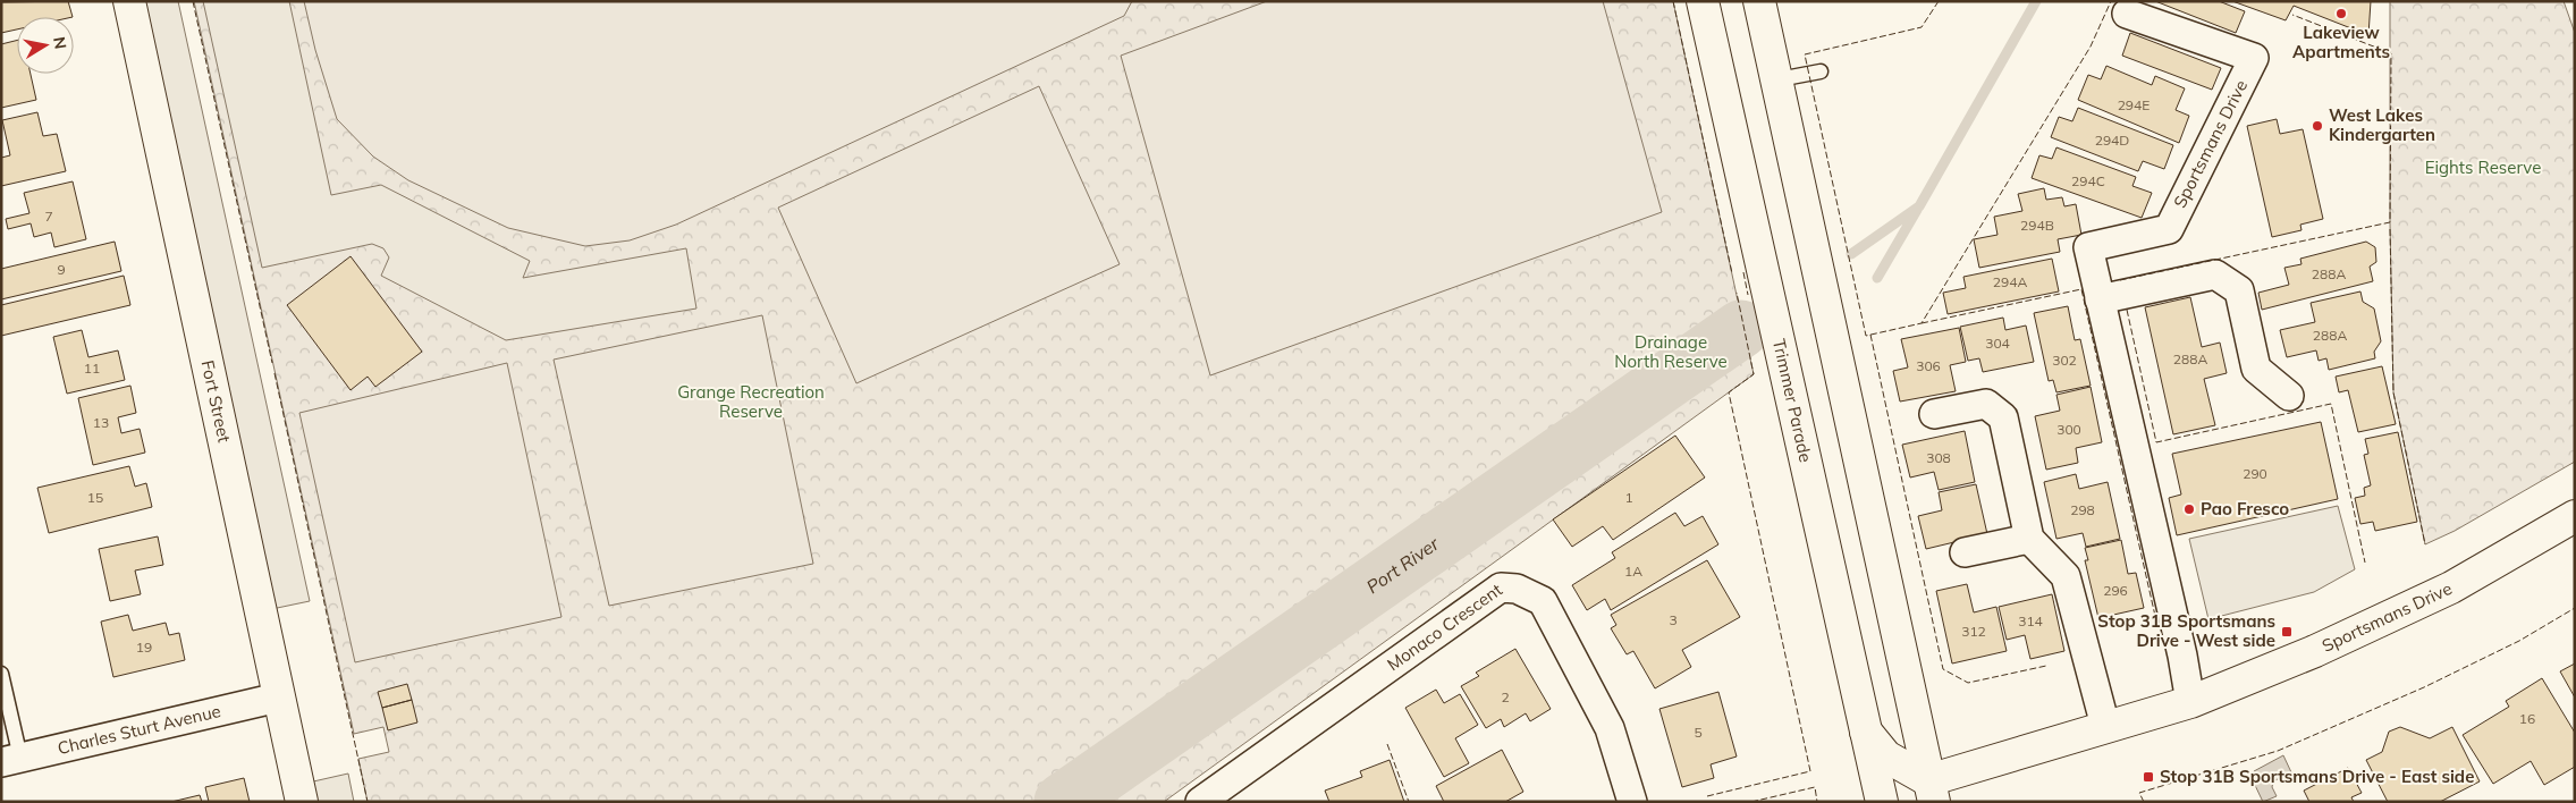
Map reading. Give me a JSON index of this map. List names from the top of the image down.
{
  "streets": {
    "main road": ["Sportsmans Drive", "Fort Street", "Trimmer Parade"],
    "street": ["Monaco Crescent", "Charles Sturt Avenue"]
  },
  "crossings": [
    ["Fort Street", "Charles Sturt Avenue"]
  ],
  "water": ["Port River"],
  "parks": ["Eights Reserve", "Drainage North Reserve", "Grange Recreation Reserve"],
  "places": {
    "other": ["Lakeview Apartments", "West Lakes Kindergarten", "Pao Fresco"],
    "transit": ["Stop 31B Sportsmans Drive - West side", "Stop 31B Sportsmans Drive - East side"]
  },
  "house_numbers": [
    "294E",
    "294D",
    "294C",
    "7",
    "294B",
    "9",
    "288A",
    "294A",
    "288A",
    "304",
    "288A",
    "302",
    "306",
    "11",
    "13",
    "300",
    "308",
    "290",
    "15",
    "1",
    "298",
    "1A",
    "296",
    "3",
    "314",
    "312",
    "19",
    "2",
    "16",
    "5"
  ],
  "north": "right"
}
